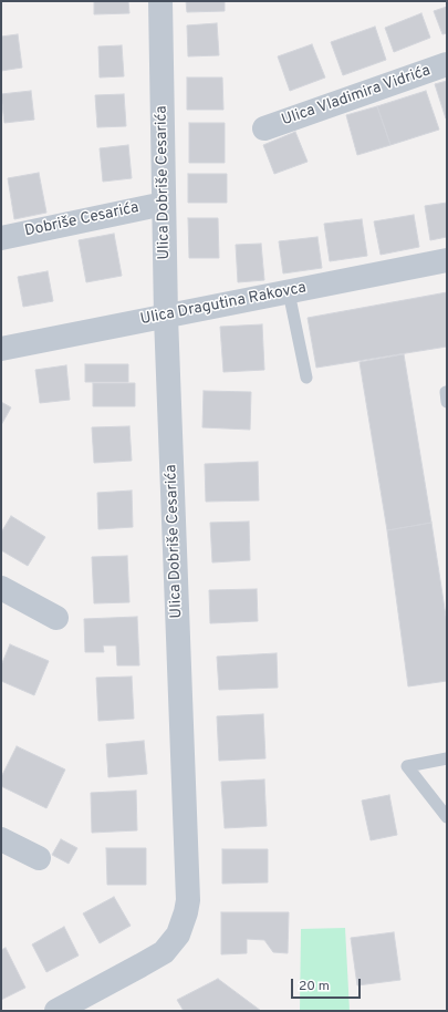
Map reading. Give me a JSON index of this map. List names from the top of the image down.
{
  "streets": {
    "street": [
      "Ulica Vladimira Vidrića",
      "Ulica Dobriše Cesarića",
      "Dobriše Cesarića",
      "Ulica Dragutina Rakovca"
    ]
  },
  "crossings": [
    ["Ulica Dobriše Cesarića", "Dobriše Cesarića"],
    ["Ulica Dobriše Cesarića", "Ulica Dragutina Rakovca"]
  ],
  "scale_bar": "20 m"
}
